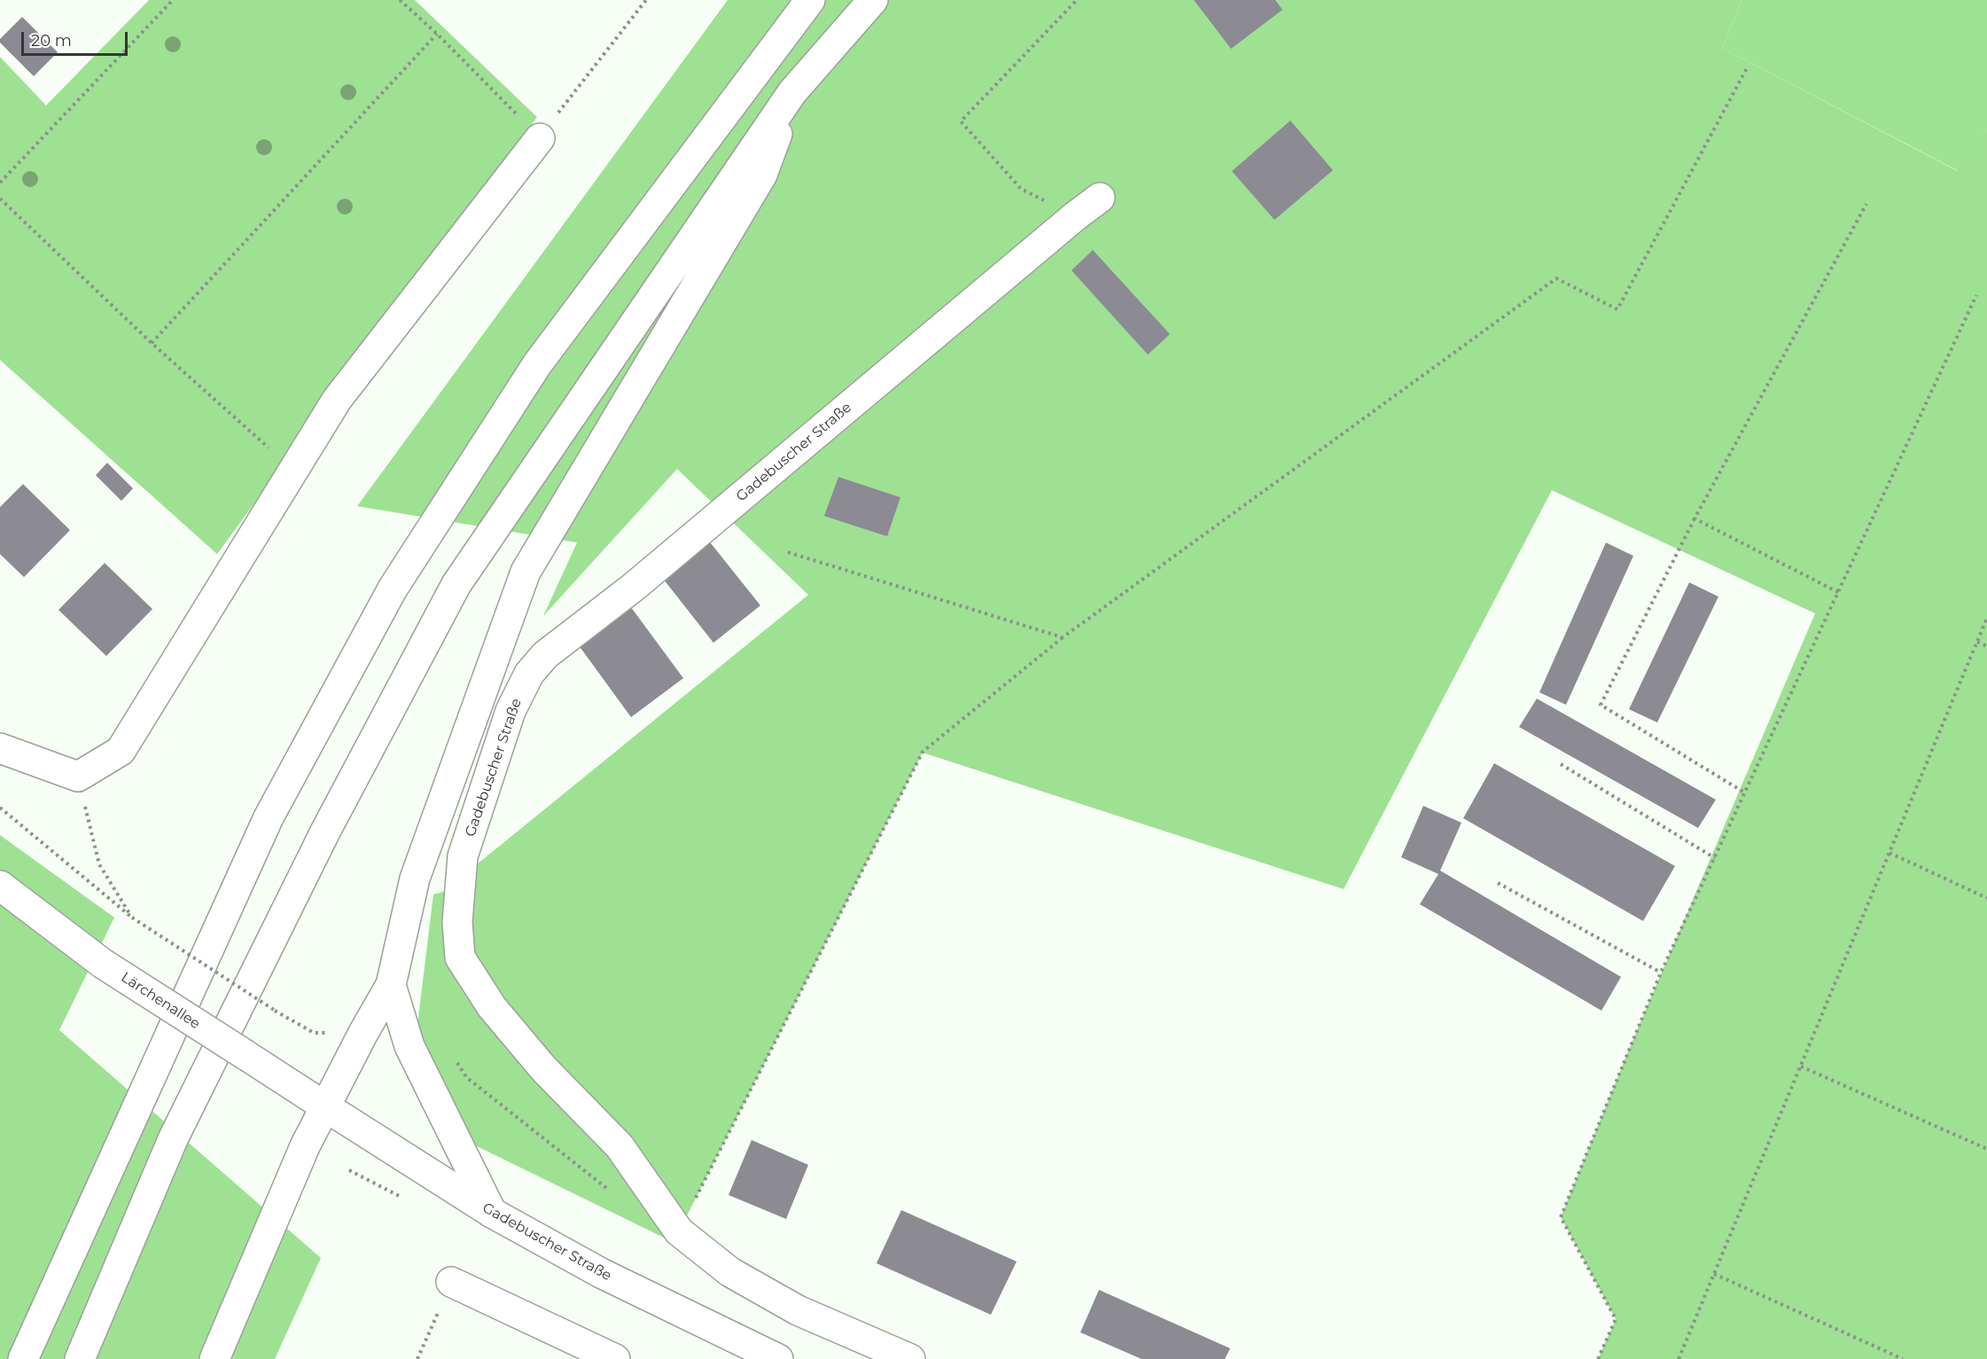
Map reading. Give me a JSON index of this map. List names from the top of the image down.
{
  "streets": {
    "main road": ["Gadebuscher Straße", "Lärchenallee"]
  },
  "crossings": [
    ["Gadebuscher Straße", "Lärchenallee"]
  ],
  "scale_bar": "20 m"
}
